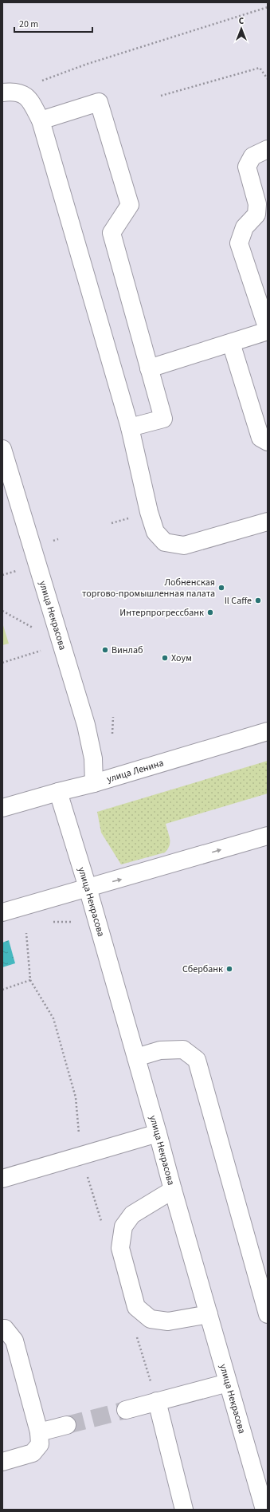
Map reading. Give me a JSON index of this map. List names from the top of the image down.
{
  "streets": {
    "street": ["улица Некрасова", "улица Ленина"]
  },
  "crossings": [
    ["улица Некрасова", "улица Ленина"]
  ],
  "places": [
    "Лобненская торгово-промышленная палата",
    "Il Caffe",
    "Интерпрогрессбанк",
    "Винлаб",
    "Хоум",
    "Сбербанк"
  ],
  "scale_bar": "20 m",
  "north": "top"
}
